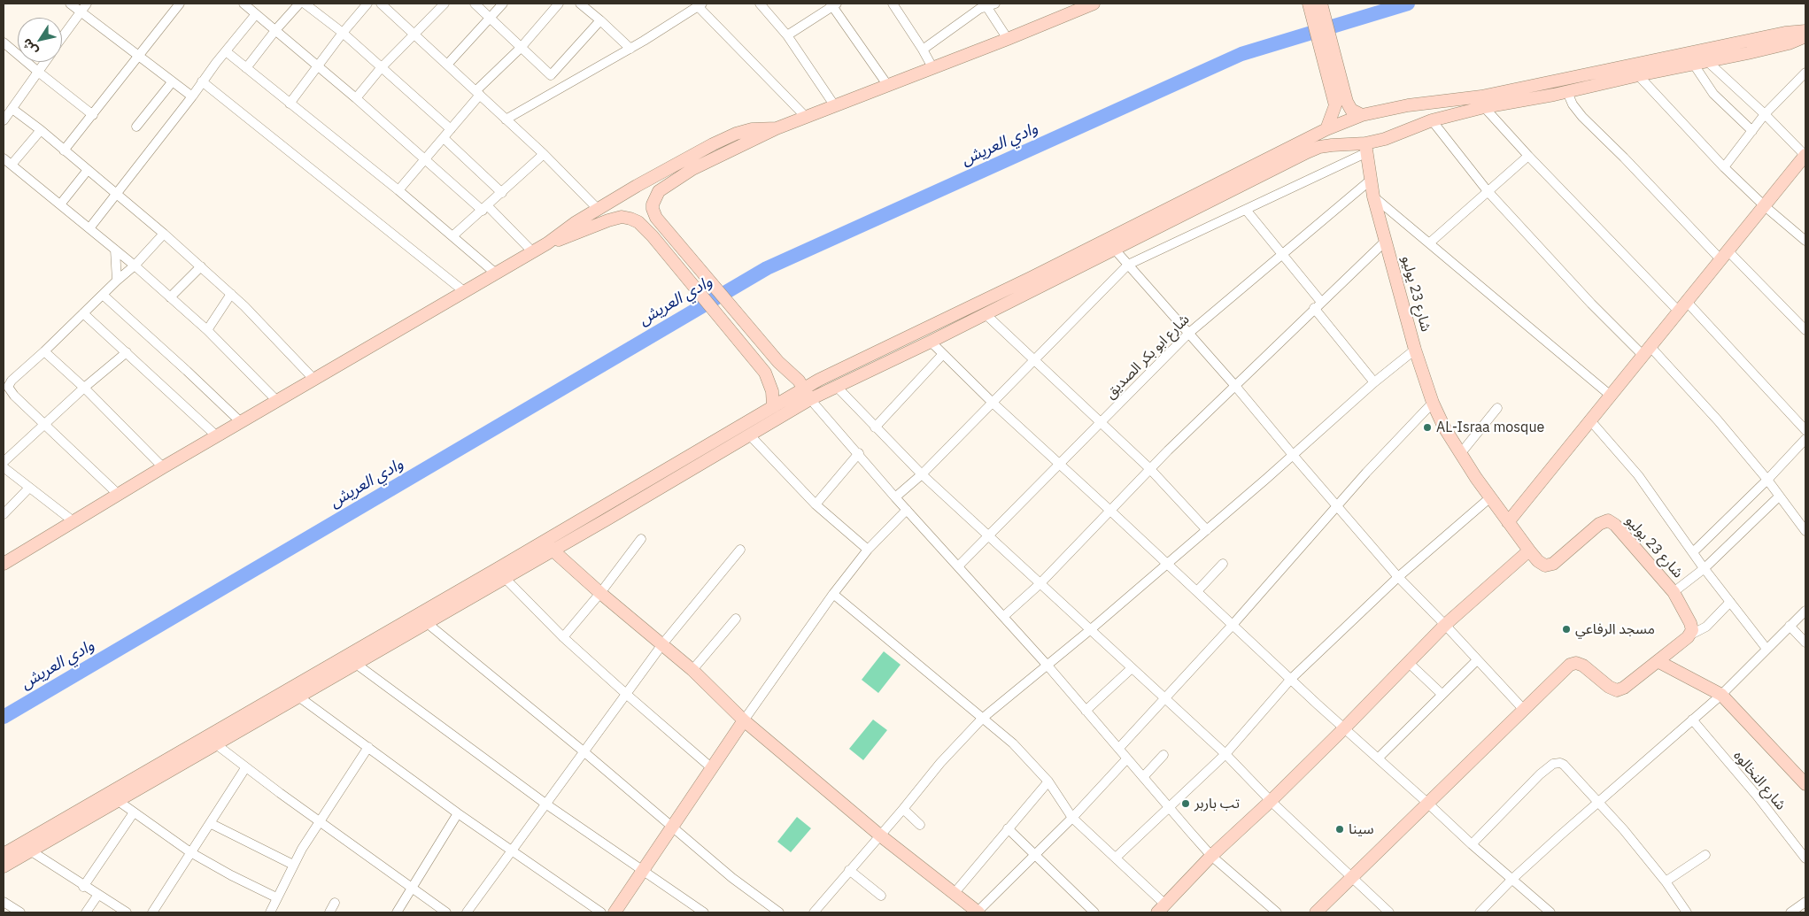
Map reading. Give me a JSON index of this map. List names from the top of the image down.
{
  "streets": {
    "street": ["شارع 23 يوليو", "شارع ابو بكر الصديق", "شارع النخالوه"]
  },
  "crossings": [
    ["شارع 23 يوليو", "شارع ابو بكر الصديق"]
  ],
  "water": ["وادي العريش"],
  "places": [
    "AL-Israa mosque",
    "مسجد الرفاعي",
    "تب باربر",
    "سينا"
  ],
  "north": "bottom left"
}
